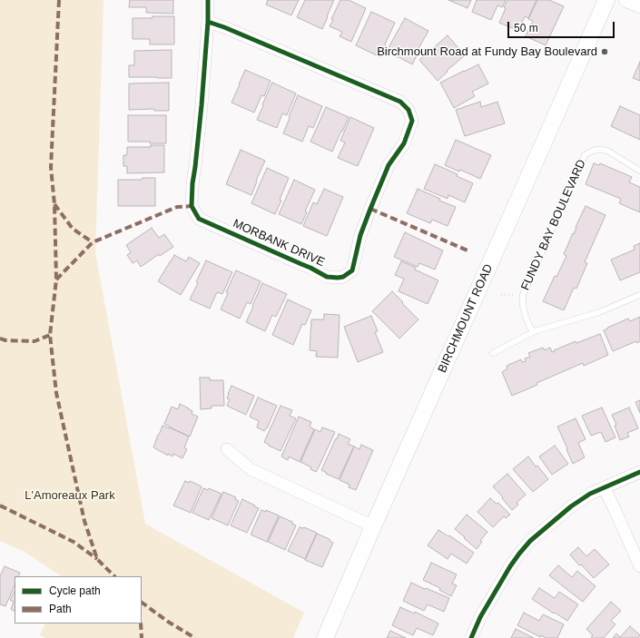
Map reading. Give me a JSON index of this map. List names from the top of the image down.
{
  "streets": {
    "main road": ["BIRCHMOUNT ROAD"],
    "street": ["MORBANK DRIVE"],
    "lane": ["FUNDY BAY BOULEVARD"]
  },
  "parks": ["L'Amoreaux Park"],
  "places": ["Birchmount Road at Fundy Bay Boulevard"],
  "legend": ["Cycle path", "Path"],
  "scale_bar": "50 m"
}
